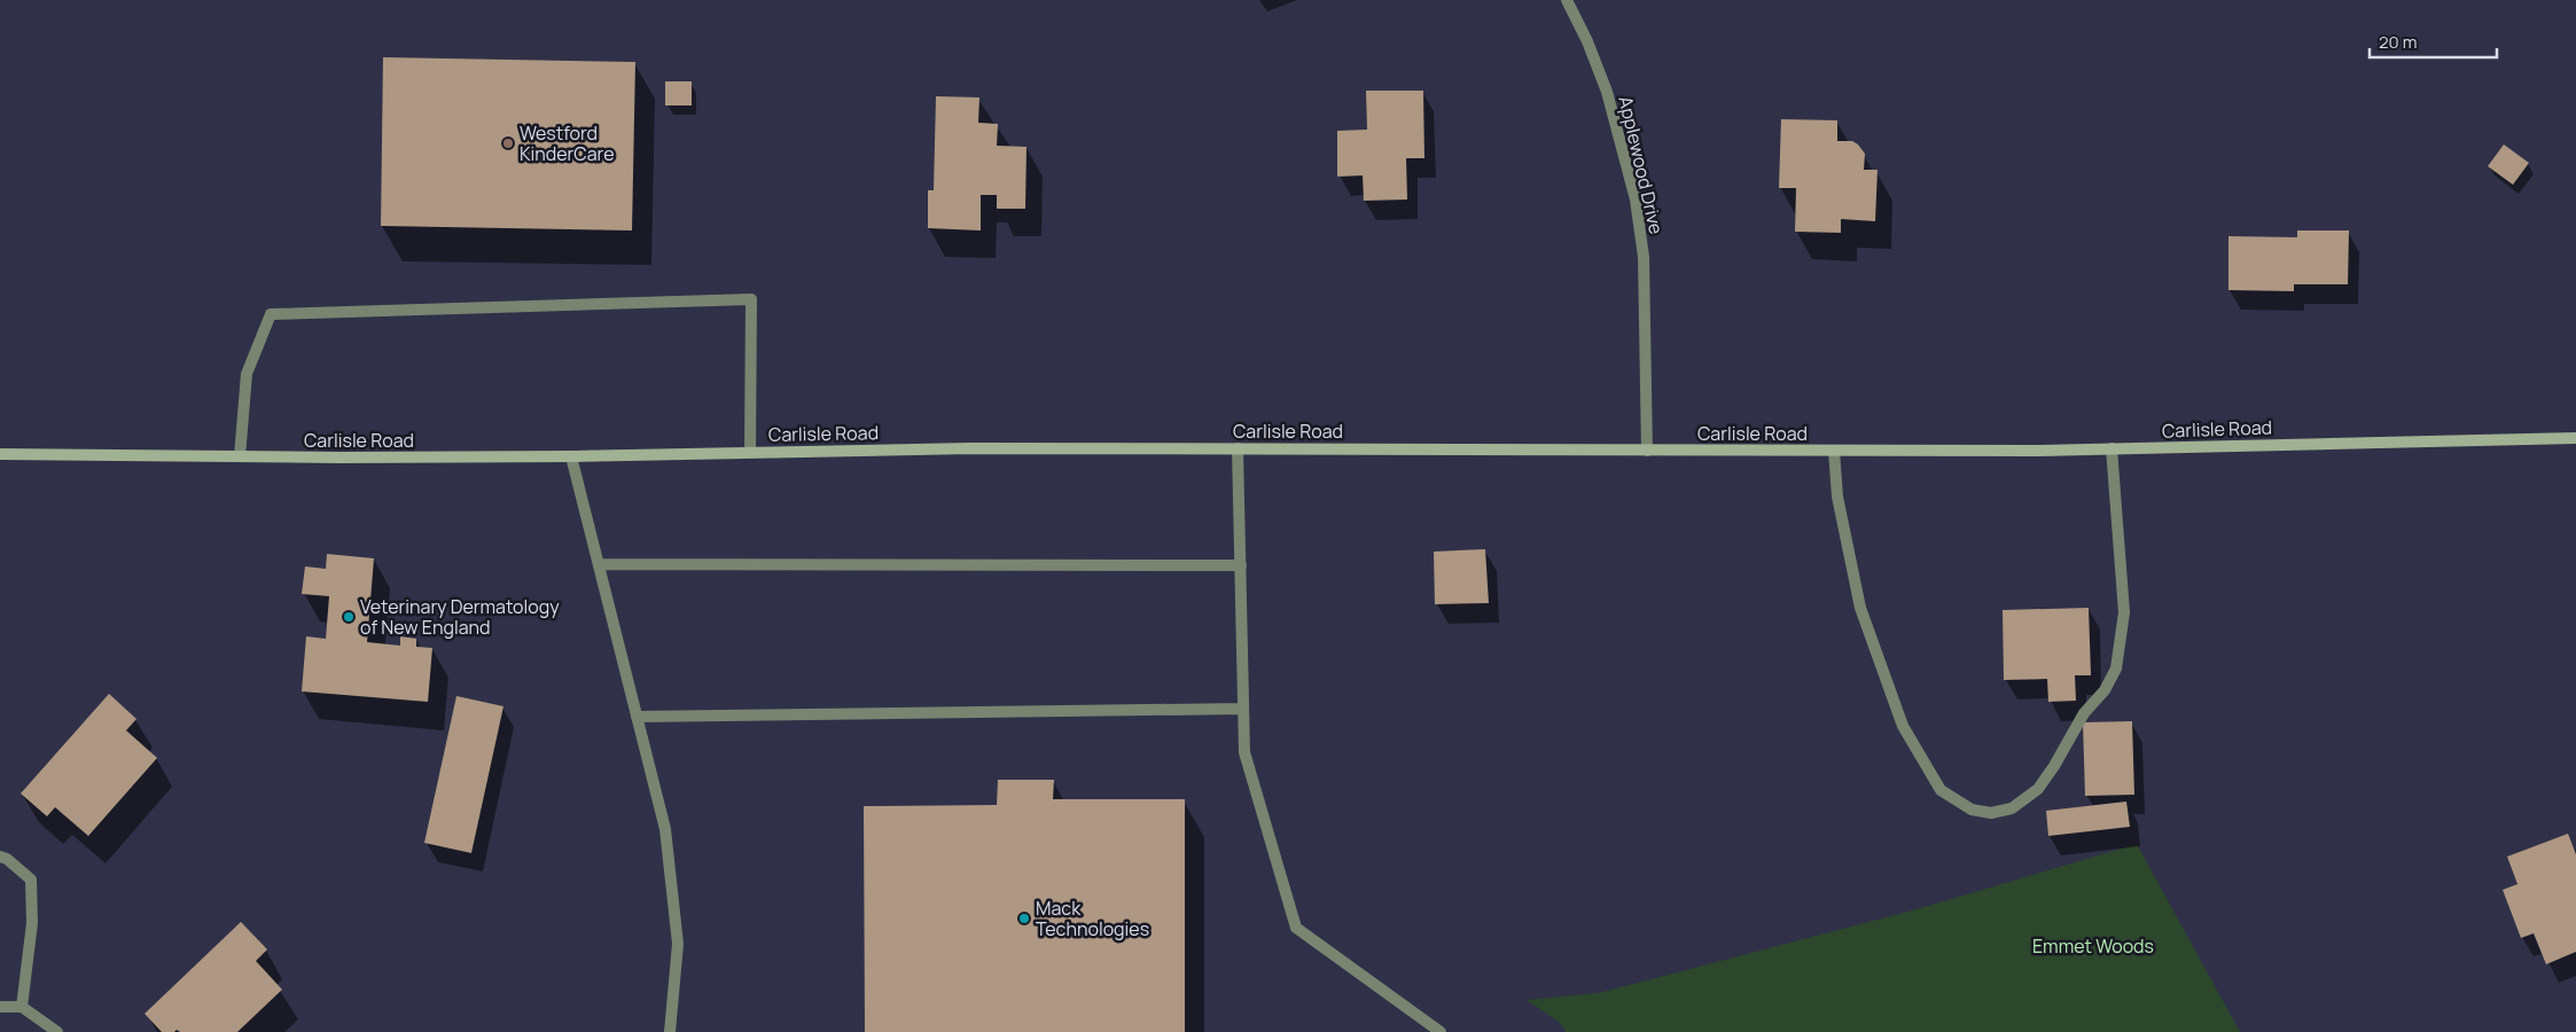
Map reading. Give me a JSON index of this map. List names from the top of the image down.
{
  "streets": {
    "main road": ["Carlisle Road"],
    "street": ["Applewood Drive"]
  },
  "crossings": [
    ["Applewood Drive", "Carlisle Road"]
  ],
  "parks": ["Emmet Woods"],
  "places": ["Westford KinderCare", "Veterinary Dermatology of New England", "Mack Technologies"],
  "scale_bar": "20 m"
}
